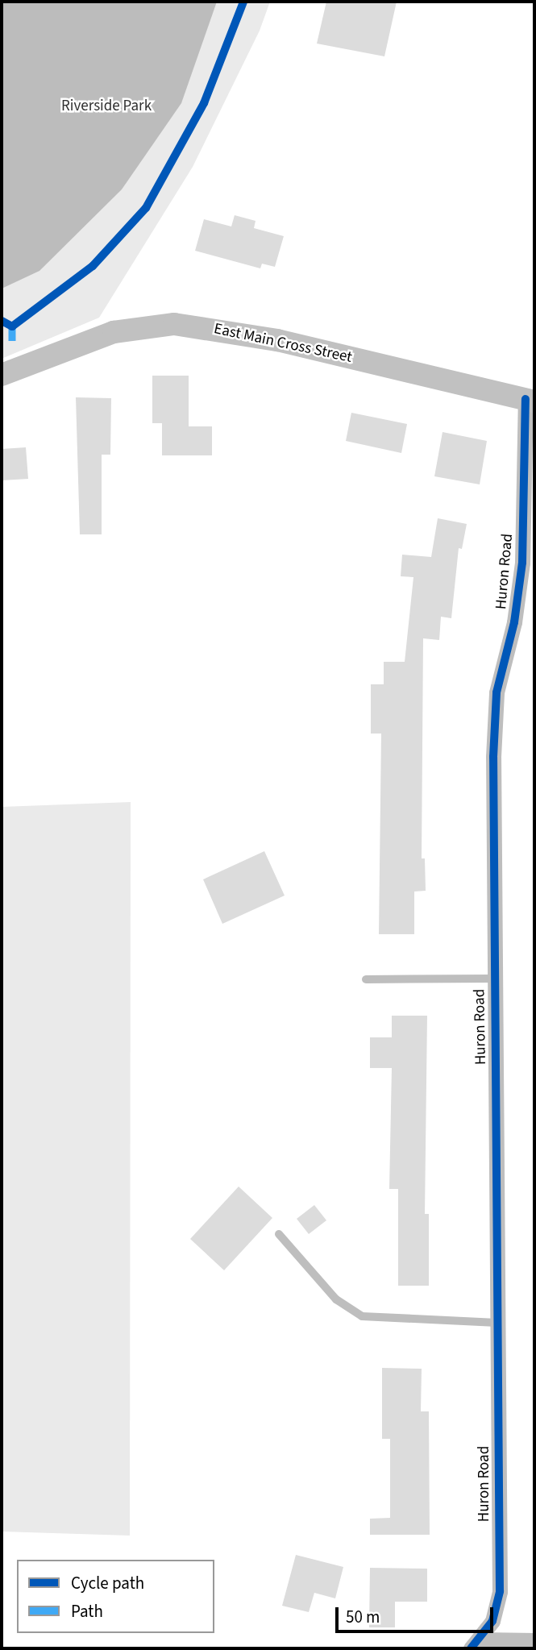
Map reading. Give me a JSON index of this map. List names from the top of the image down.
{
  "streets": {
    "main road": ["East Main Cross Street"],
    "street": ["Huron Road"]
  },
  "crossings": [
    ["East Main Cross Street", "Huron Road"]
  ],
  "parks": ["Riverside Park"],
  "legend": ["Cycle path", "Path"],
  "scale_bar": "50 m"
}
